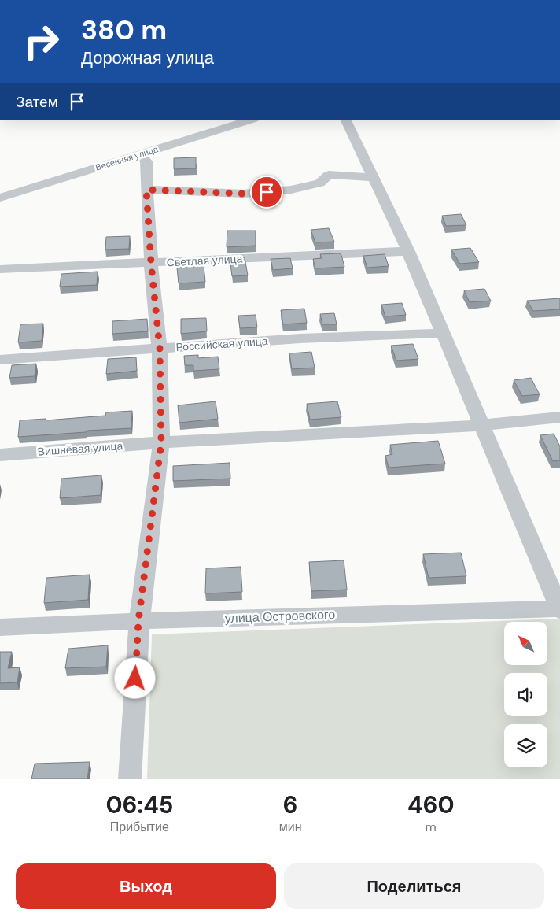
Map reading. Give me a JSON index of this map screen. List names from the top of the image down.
{
  "streets": {
    "street": [
      "Весенняя улица",
      "Светлая улица",
      "Российская улица",
      "Вишнёвая улица",
      "улица Островского"
    ]
  },
  "north": "top left",
  "page": {
    "turn": ["380 m", "Дорожная улица"],
    "then": "Затем",
    "eta": [
      "06:45",
      "Прибытие",
      "6",
      "мин",
      "460",
      "m"
    ],
    "buttons": ["Выход", "Поделиться"]
  }
}
